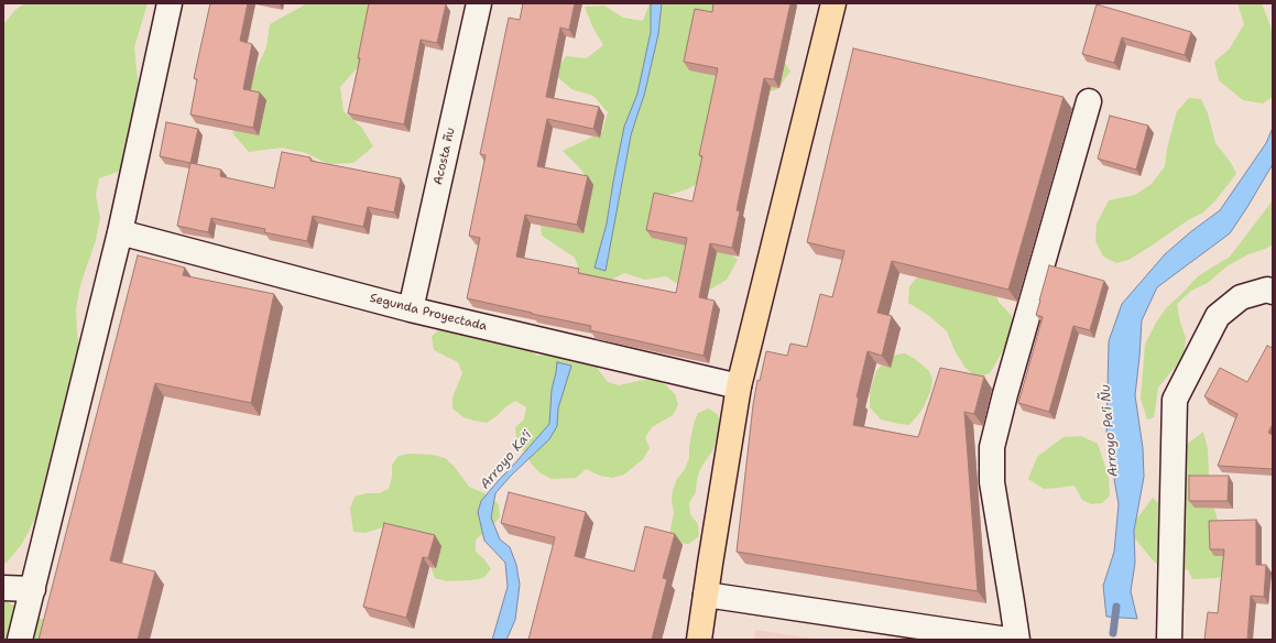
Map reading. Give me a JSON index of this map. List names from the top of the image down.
{
  "streets": {
    "street": ["Acosta ñu", "Segunda Proyectada"]
  },
  "crossings": [
    ["Acosta ñu", "Segunda Proyectada"]
  ],
  "water": ["Arroyo Pa'i Ñu", "Arroyo Ka'i"]
}
